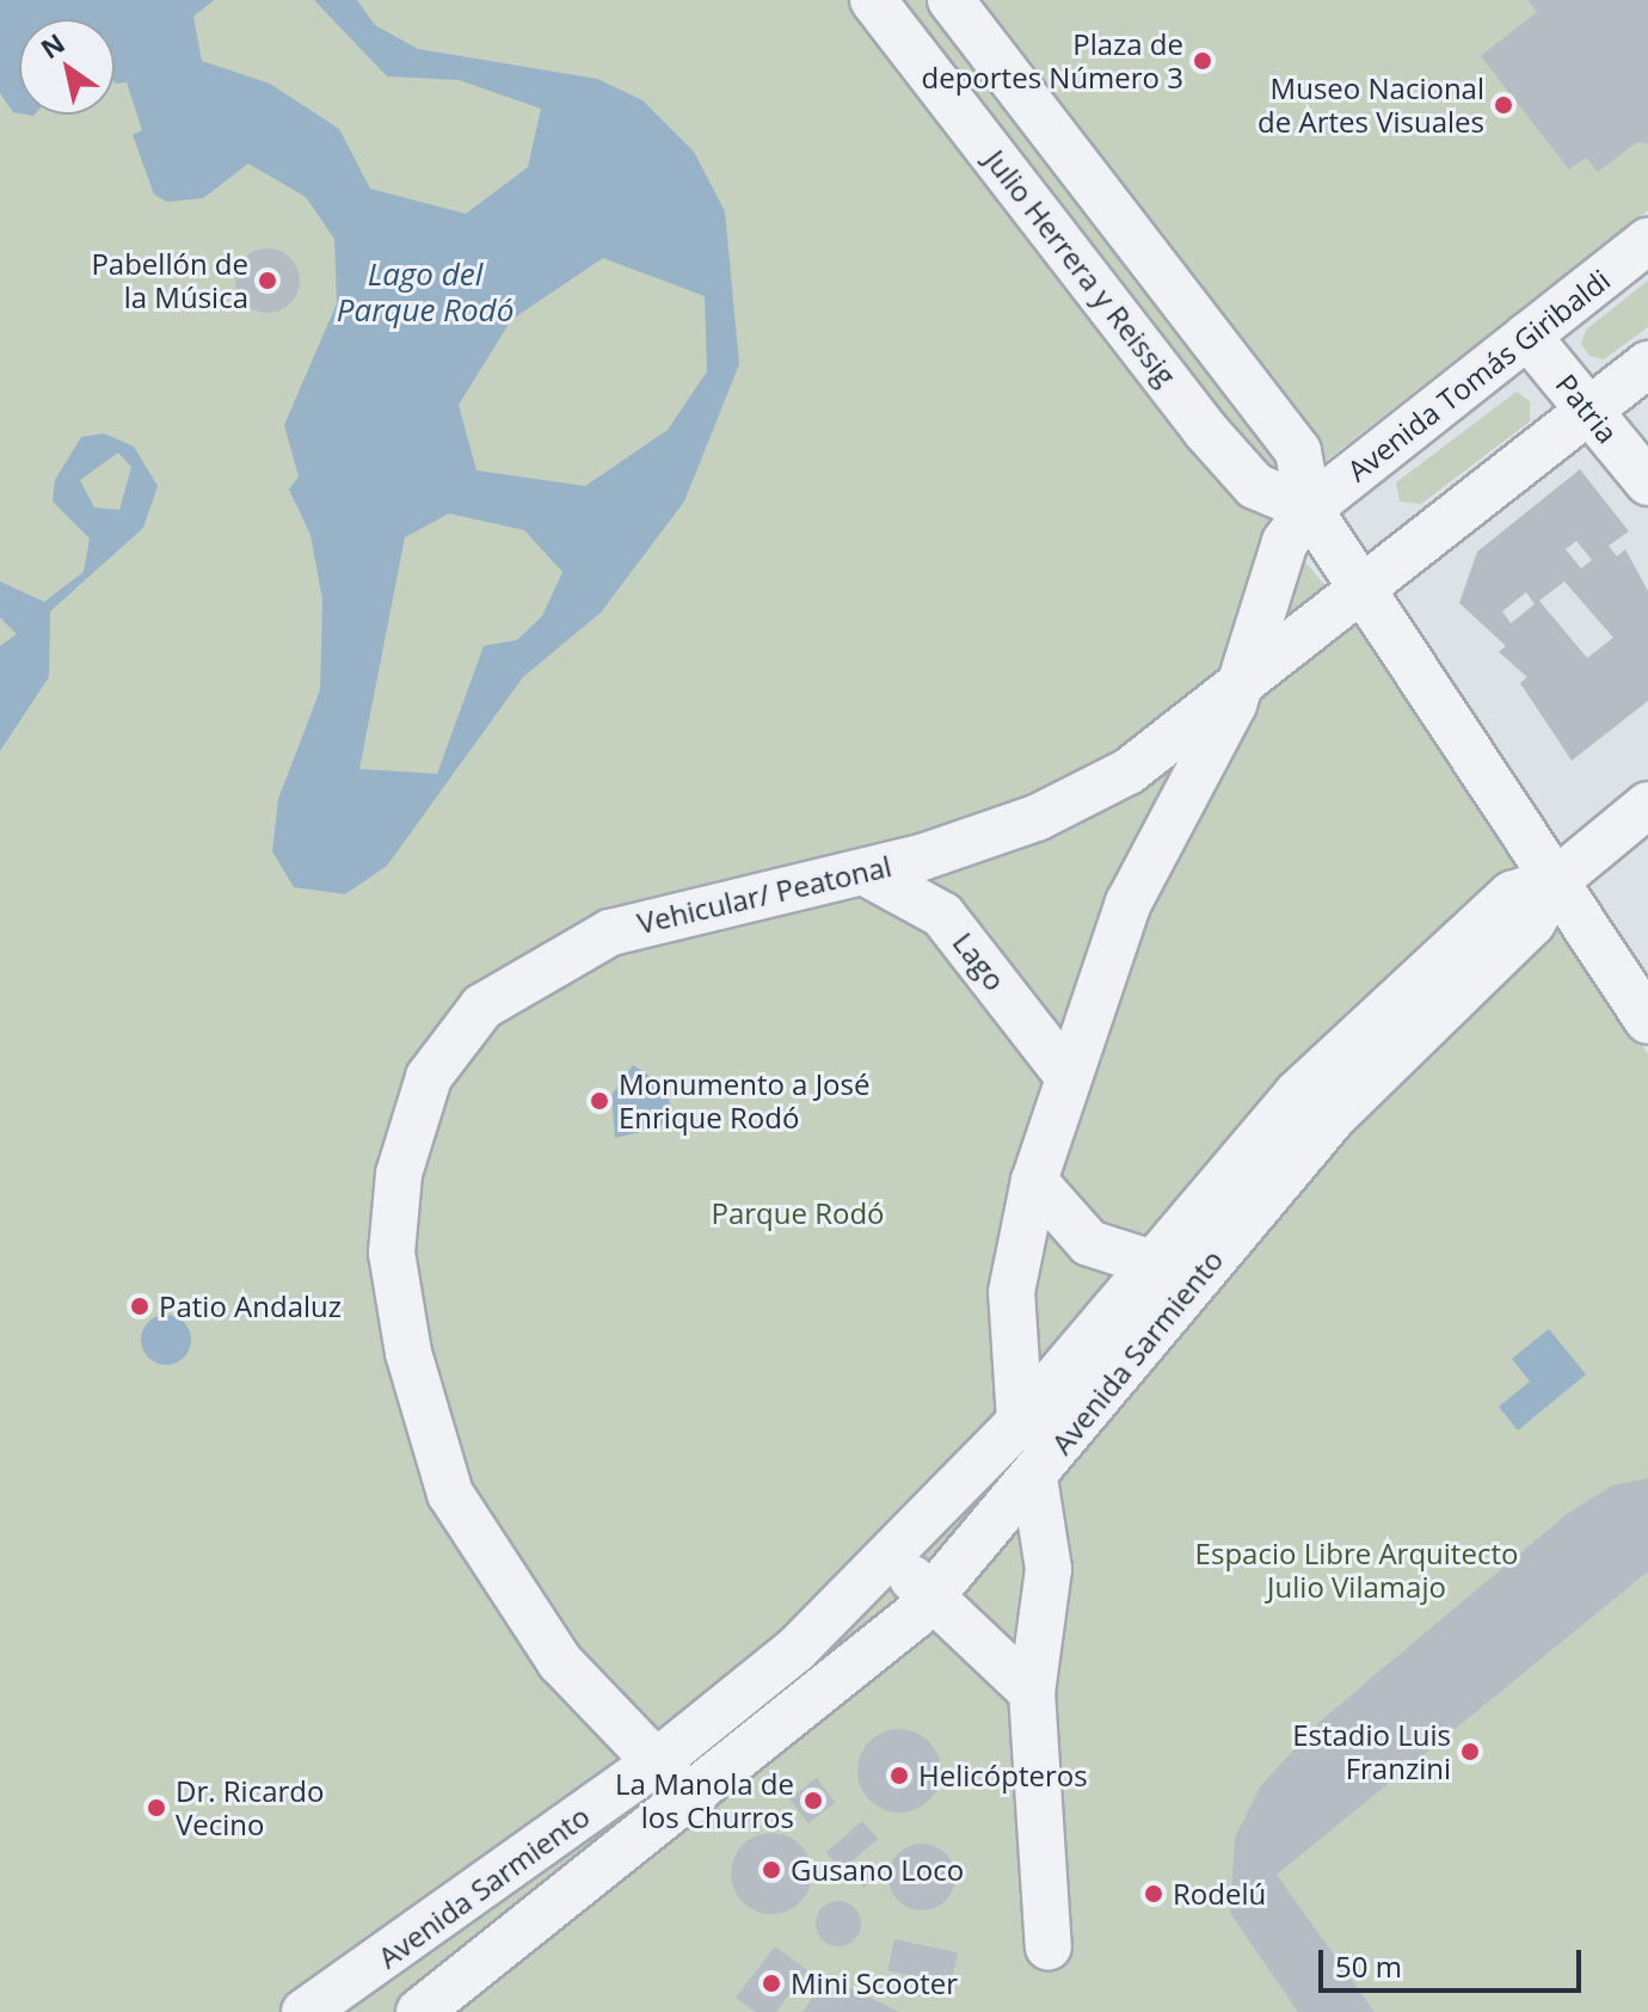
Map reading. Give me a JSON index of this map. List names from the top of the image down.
{
  "streets": {
    "street": [
      "Julio Herrera y Reissig",
      "Avenida Tomás Giribaldi",
      "Patria",
      "Vehicular/ Peatonal",
      "Lago",
      "Avenida Sarmiento"
    ]
  },
  "crossings": [
    ["Julio Herrera y Reissig", "Avenida Tomás Giribaldi"],
    ["Julio Herrera y Reissig", "Vehicular/ Peatonal"],
    ["Julio Herrera y Reissig", "Avenida Sarmiento"],
    ["Avenida Tomás Giribaldi", "Patria"],
    ["Vehicular/ Peatonal", "Lago"],
    ["Vehicular/ Peatonal", "Avenida Sarmiento"]
  ],
  "water": ["Lago del Parque Rodó"],
  "parks": ["Parque Rodó", "Espacio Libre Arquitecto Julio Vilamajo"],
  "places": [
    "Plaza de deportes Número 3",
    "Museo Nacional de Artes Visuales",
    "Pabellón de la Música",
    "Monumento a José Enrique Rodó",
    "Patio Andaluz",
    "Estadio Luis Franzini",
    "Helicópteros",
    "La Manola de los Churros",
    "Dr. Ricardo Vecino",
    "Gusano Loco",
    "Rodelú",
    "Mini Scooter"
  ],
  "scale_bar": "50 m",
  "north": "top left"
}
